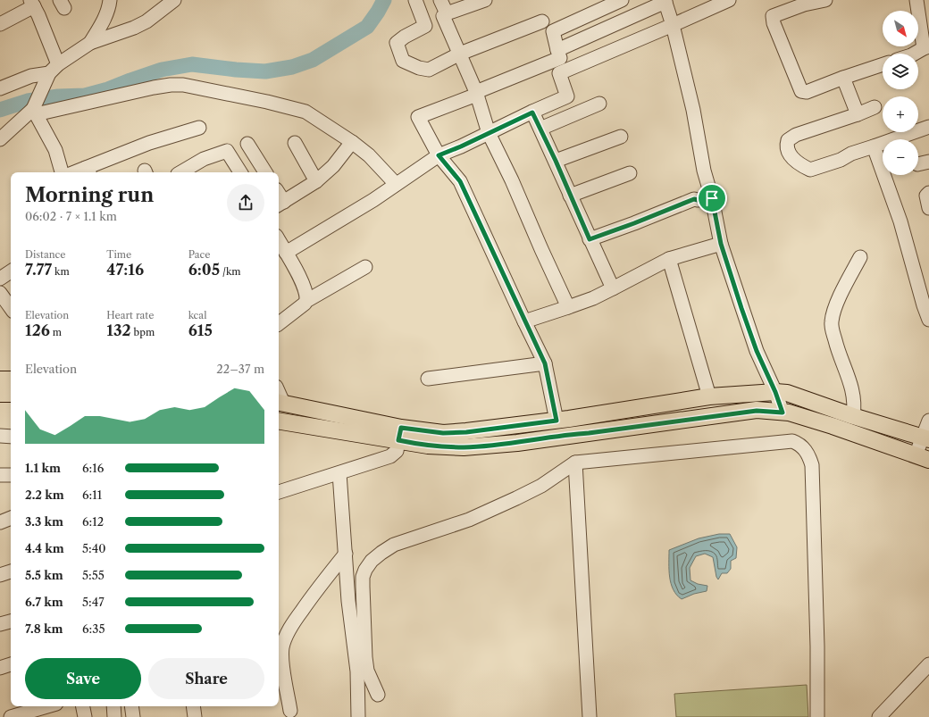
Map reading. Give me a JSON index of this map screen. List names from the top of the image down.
{
  "north": "bottom right",
  "page": {
    "map_buttons": ["+", "−"],
    "heading": ["Morning run", "06:02 · 7 × 1.1 km"],
    "stats": [
      ["Distance", "7.77 km"],
      ["Time", "47:16"],
      ["Pace", "6:05 /km"],
      ["Elevation", "126 m"],
      ["Heart rate", "132 bpm"],
      ["kcal", "615"]
    ],
    "chart": ["Elevation", "22–37 m"],
    "list": [
      {
        "name": "1.1 km",
        "note": "6:16"
      },
      {
        "name": "2.2 km",
        "note": "6:11"
      },
      {
        "name": "3.3 km",
        "note": "6:12"
      },
      {
        "name": "4.4 km",
        "note": "5:40"
      },
      {
        "name": "5.5 km",
        "note": "5:55"
      },
      {
        "name": "6.7 km",
        "note": "5:47"
      },
      {
        "name": "7.8 km",
        "note": "6:35"
      }
    ],
    "buttons": ["Save", "Share"]
  }
}
